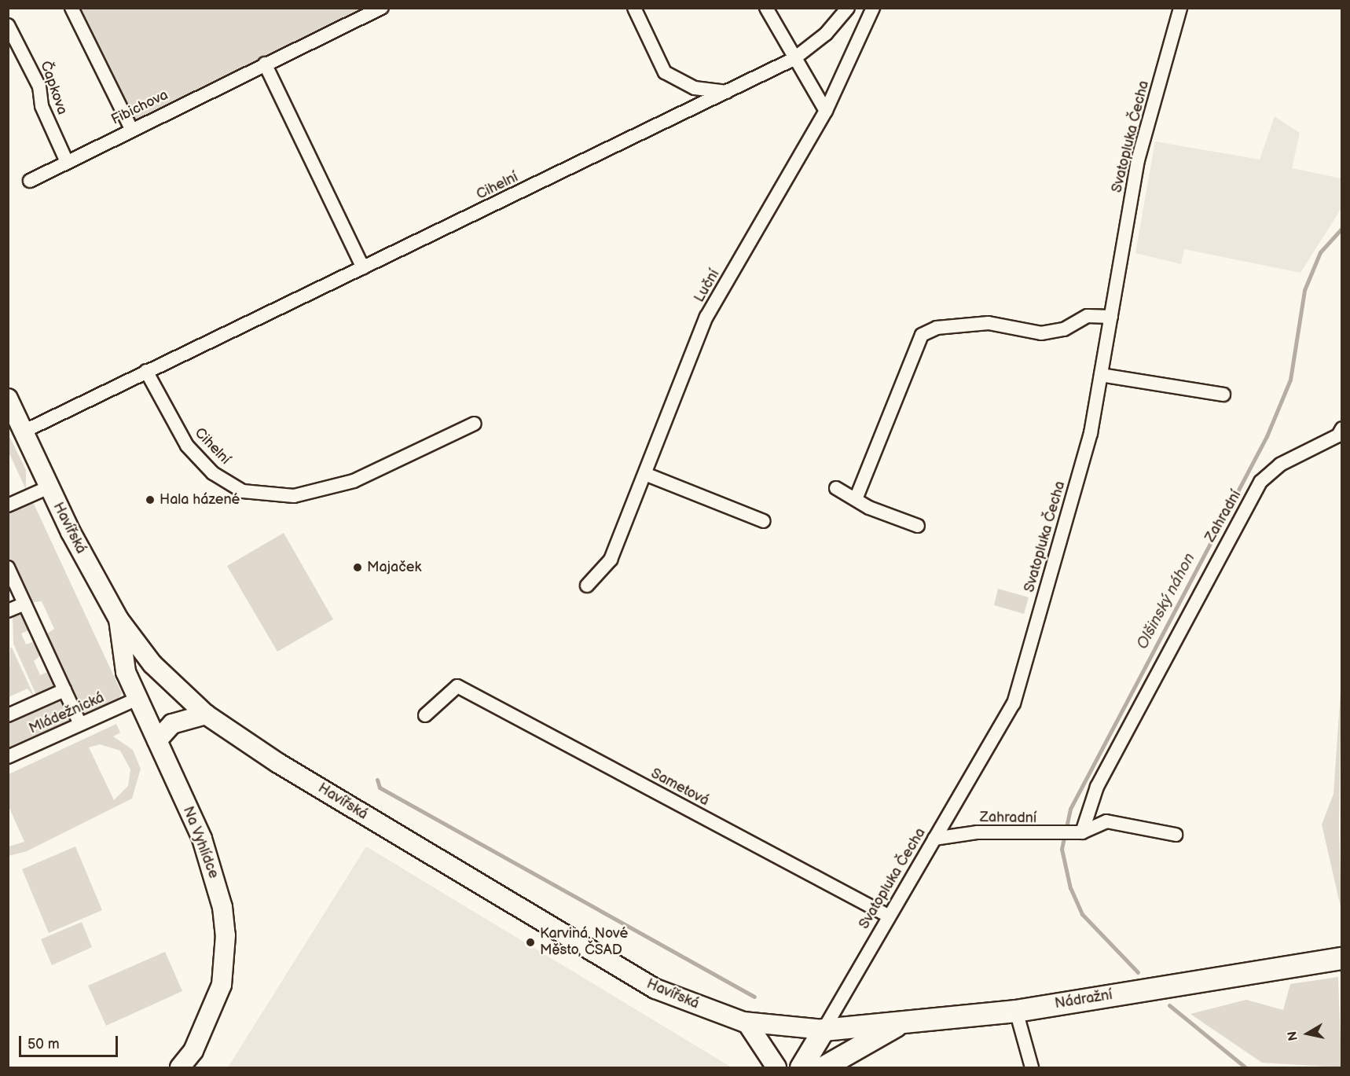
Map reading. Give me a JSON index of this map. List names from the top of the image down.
{
  "streets": {
    "main road": ["Nádražní"],
    "street": [
      "Čapkova",
      "Fibichova",
      "Svatopluka Čecha",
      "Cihelní",
      "Luční",
      "Zahradní",
      "Havířská",
      "Mládežnická",
      "Sametová",
      "Na Vyhlídce"
    ]
  },
  "crossings": [
    ["Čapkova", "Fibichova"],
    ["Svatopluka Čecha", "Zahradní"],
    ["Svatopluka Čecha", "Havířská"],
    ["Svatopluka Čecha", "Sametová"],
    ["Svatopluka Čecha", "Nádražní"],
    ["Cihelní", "Havířská"],
    ["Havířská", "Na Vyhlídce"],
    ["Havířská", "Nádražní"],
    ["Mládežnická", "Na Vyhlídce"]
  ],
  "water": ["Olšinský náhon"],
  "places": ["Hala házené", "Majaček", "Karviná, Nové Město, ČSAD"],
  "scale_bar": "50 m",
  "north": "left"
}
